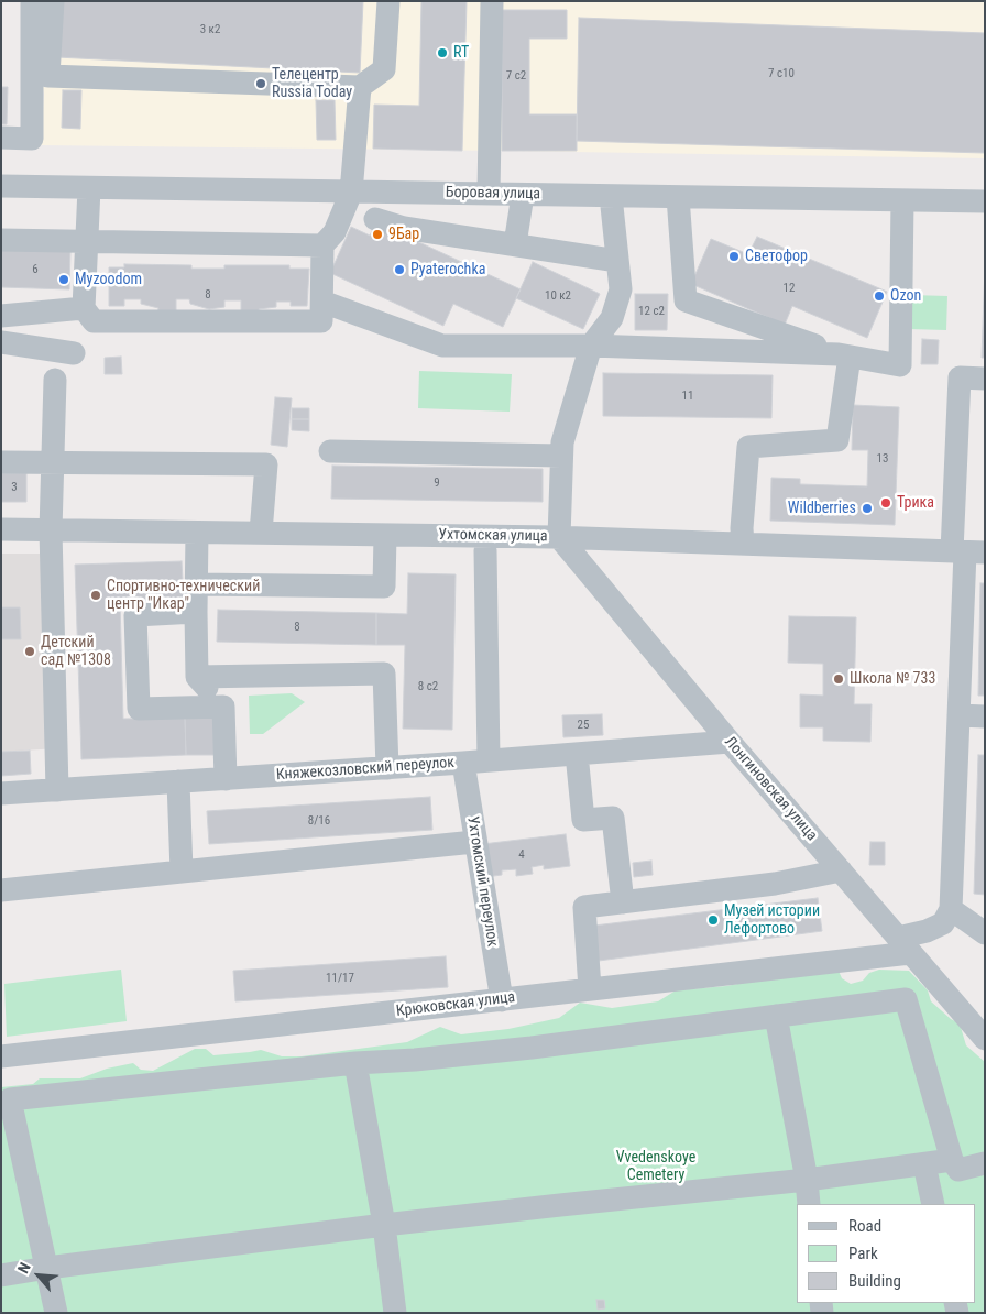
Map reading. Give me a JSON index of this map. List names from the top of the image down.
{
  "streets": {
    "street": [
      "Боровая улица",
      "Ухтомская улица",
      "Княжекозловский переулок",
      "Лонгиновская улица",
      "Ухтомский переулок",
      "Крюковская улица"
    ]
  },
  "crossings": [
    ["Ухтомская улица", "Лонгиновская улица"],
    ["Княжекозловский переулок", "Лонгиновская улица"],
    ["Княжекозловский переулок", "Ухтомский переулок"],
    ["Лонгиновская улица", "Крюковская улица"],
    ["Ухтомский переулок", "Крюковская улица"]
  ],
  "parks": ["Vvedenskoye Cemetery"],
  "places": [
    "RT",
    "Телецентр Russia Today",
    "9Бар",
    "Светофор",
    "Pyaterochka",
    "Myzoodom",
    "Ozon",
    "Трика",
    "Wildberries",
    "Спортивно-технический центр \"Икар\"",
    "Детский сад №1308",
    "Школа № 733",
    "Музей истории Лефортово"
  ],
  "house_numbers": [
    "3 к2",
    "7 с10",
    "7 с2",
    "6",
    "12",
    "8",
    "10 к2",
    "12 с2",
    "11",
    "13",
    "9",
    "3",
    "8",
    "8 с2",
    "25",
    "8/16",
    "4",
    "11/17"
  ],
  "legend": ["Road", "Park", "Building"],
  "north": "top left"
}
